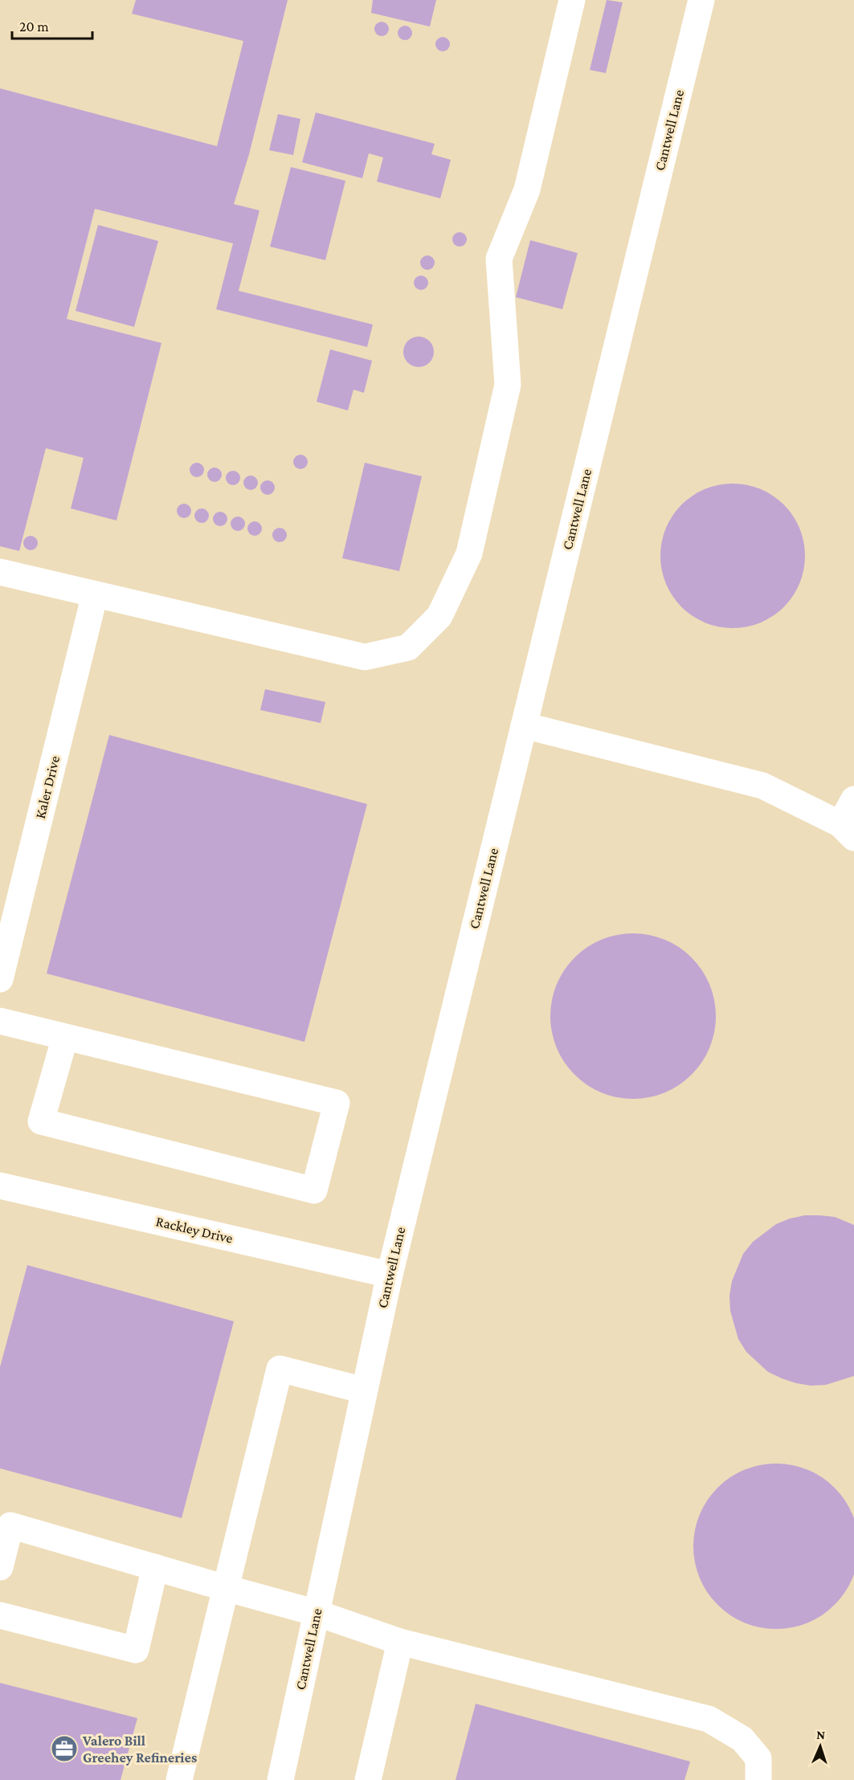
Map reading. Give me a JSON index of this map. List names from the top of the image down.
{
  "streets": {
    "street": ["Cantwell Lane", "Kaler Drive", "Rackley Drive"]
  },
  "crossings": [
    ["Cantwell Lane", "Rackley Drive"]
  ],
  "places": {
    "office": ["Valero Bill Greehey Refineries"]
  },
  "scale_bar": "20 m",
  "north": "top"
}
